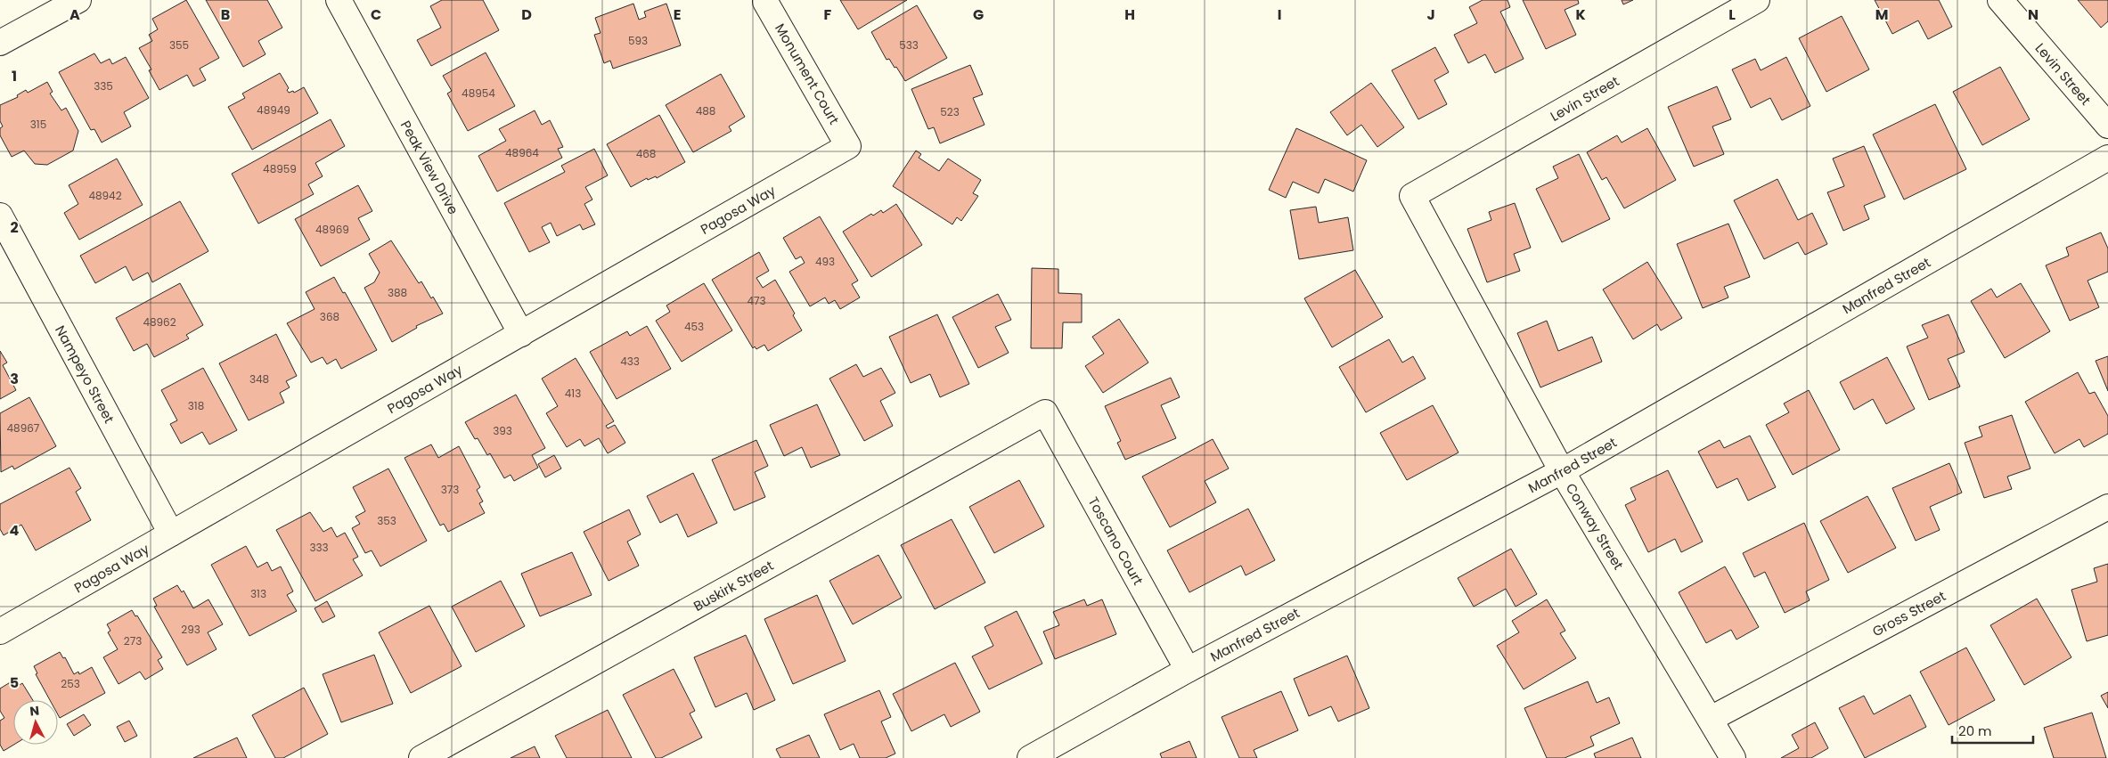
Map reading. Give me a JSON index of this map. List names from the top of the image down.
{
  "streets": {
    "street": [
      "Levin Street",
      "Monument Court",
      "Peak View Drive",
      "Pagosa Way",
      "Manfred Street",
      "Nampeyo Street",
      "Conway Street",
      "Toscano Court",
      "Buskirk Street",
      "Gross Street"
    ]
  },
  "crossings": [
    ["Levin Street", "Conway Street"],
    ["Monument Court", "Pagosa Way"],
    ["Peak View Drive", "Pagosa Way"],
    ["Pagosa Way", "Nampeyo Street"],
    ["Manfred Street", "Conway Street"],
    ["Manfred Street", "Toscano Court"],
    ["Conway Street", "Gross Street"],
    ["Toscano Court", "Buskirk Street"]
  ],
  "house_numbers": [
    "593",
    "355",
    "533",
    "335",
    "48954",
    "48949",
    "488",
    "523",
    "315",
    "48964",
    "468",
    "48959",
    "48942",
    "48969",
    "493",
    "388",
    "473",
    "368",
    "48962",
    "453",
    "433",
    "348",
    "413",
    "318",
    "48967",
    "393",
    "373",
    "353",
    "333",
    "313",
    "293",
    "273",
    "253"
  ],
  "scale_bar": "20 m",
  "north": "top",
  "grid": {
    "columns": [
      "A",
      "B",
      "C",
      "D",
      "E",
      "F",
      "G",
      "H",
      "I",
      "J",
      "K",
      "L",
      "M",
      "N"
    ],
    "rows": [
      "1",
      "2",
      "3",
      "4",
      "5"
    ]
  }
}
